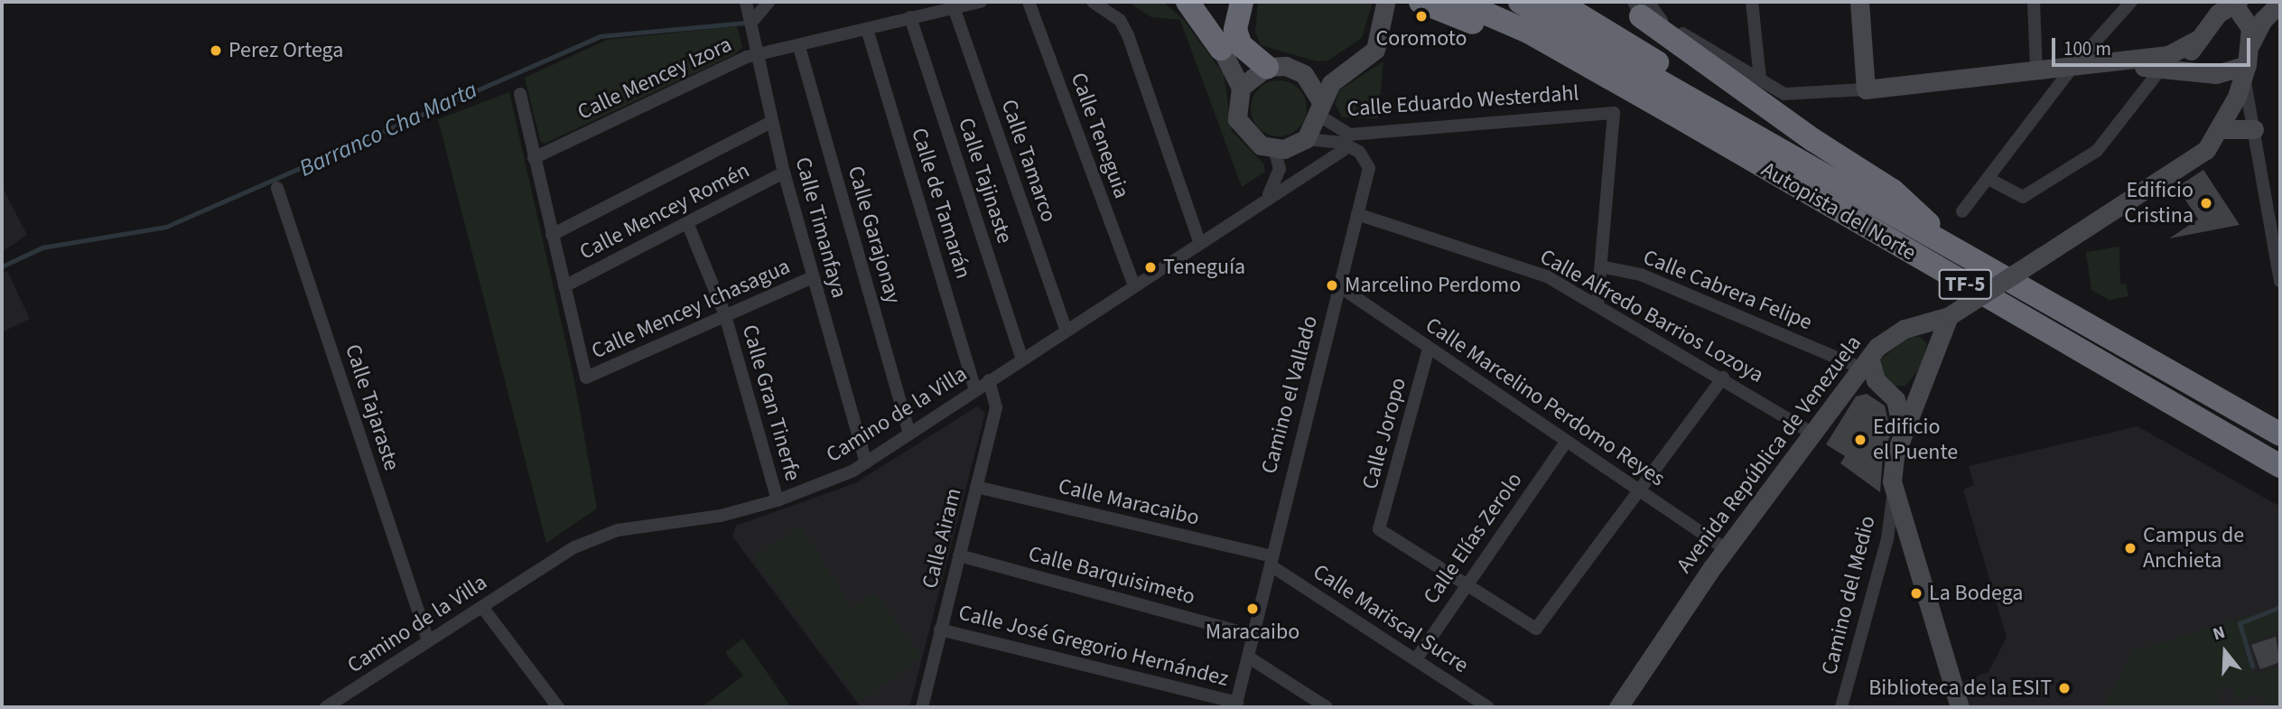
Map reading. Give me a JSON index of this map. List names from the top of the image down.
{
  "streets": {
    "highway": ["Autopista del Norte", "TF-5"],
    "street": [
      "Calle Mencey Izora",
      "Calle Eduardo Westerdahl",
      "Calle Teneguia",
      "Calle Tamarco",
      "Calle Tajinaste",
      "Calle de Tamarán",
      "Calle Mencey Romén",
      "Calle Timanfaya",
      "Calle Garajonay",
      "Calle Cabrera Felipe",
      "Calle Mencey Ichasagua",
      "Calle Alfredo Barrios Lozoya",
      "Camino el Vallado",
      "Calle Marcelino Perdomo Reyes",
      "Calle Gran Tinerfe",
      "Calle Tajaraste",
      "Camino de la Villa",
      "Calle Joropo",
      "Avenida República de Venezuela",
      "Calle Maracaibo",
      "Calle Airam",
      "Calle Elías Zerolo",
      "Calle Barquisimeto",
      "Camino del Medio",
      "Calle Mariscal Sucre",
      "Calle José Gregorio Hernández"
    ]
  },
  "crossings": [
    ["Calle Mencey Izora", "Calle Tamarco"],
    ["Calle Mencey Izora", "Calle Tajinaste"],
    ["Calle Mencey Izora", "Calle de Tamarán"],
    ["Calle Mencey Izora", "Calle Timanfaya"],
    ["Calle Mencey Izora", "Calle Garajonay"],
    ["Calle Eduardo Westerdahl", "Calle Cabrera Felipe"],
    ["Calle Teneguia", "Camino de la Villa"],
    ["Calle Tamarco", "Camino de la Villa"],
    ["Calle Tajinaste", "Camino de la Villa"],
    ["Calle de Tamarán", "Camino de la Villa"],
    ["Calle Mencey Romén", "Calle Timanfaya"],
    ["Calle Mencey Romén", "Calle Mencey Ichasagua"],
    ["Calle Mencey Romén", "Calle Gran Tinerfe"],
    ["Calle Timanfaya", "Calle Mencey Ichasagua"],
    ["Calle Timanfaya", "Camino de la Villa"],
    ["Calle Garajonay", "Camino de la Villa"],
    ["Calle Cabrera Felipe", "Avenida República de Venezuela"],
    ["Calle Mencey Ichasagua", "Calle Gran Tinerfe"],
    ["Calle Alfredo Barrios Lozoya", "Camino el Vallado"],
    ["Calle Alfredo Barrios Lozoya", "Avenida República de Venezuela"],
    ["Camino el Vallado", "Calle Marcelino Perdomo Reyes"],
    ["Camino el Vallado", "Camino de la Villa"],
    ["Camino el Vallado", "Calle Maracaibo"],
    ["Camino el Vallado", "Calle Barquisimeto"],
    ["Camino el Vallado", "Calle Mariscal Sucre"],
    ["Camino el Vallado", "Calle José Gregorio Hernández"],
    ["Calle Marcelino Perdomo Reyes", "Calle Joropo"],
    ["Calle Marcelino Perdomo Reyes", "Avenida República de Venezuela"],
    ["Calle Marcelino Perdomo Reyes", "Calle Elías Zerolo"],
    ["Calle Gran Tinerfe", "Camino de la Villa"],
    ["Calle Tajaraste", "Camino de la Villa"],
    ["Camino de la Villa", "Calle Airam"],
    ["Calle Joropo", "Calle Elías Zerolo"],
    ["Calle Maracaibo", "Calle Airam"],
    ["Calle Maracaibo", "Calle Mariscal Sucre"],
    ["Calle Airam", "Calle Barquisimeto"],
    ["Calle Airam", "Calle José Gregorio Hernández"],
    ["Calle Elías Zerolo", "Calle Mariscal Sucre"]
  ],
  "water": ["Barranco Cha Marta"],
  "places": [
    "Coromoto",
    "Perez Ortega",
    "Edificio Cristina",
    "Teneguía",
    "Marcelino Perdomo",
    "Edificio el Puente",
    "Campus de Anchieta",
    "La Bodega",
    "Maracaibo",
    "Biblioteca de la ESIT"
  ],
  "scale_bar": "100 m",
  "north": "top"
}
